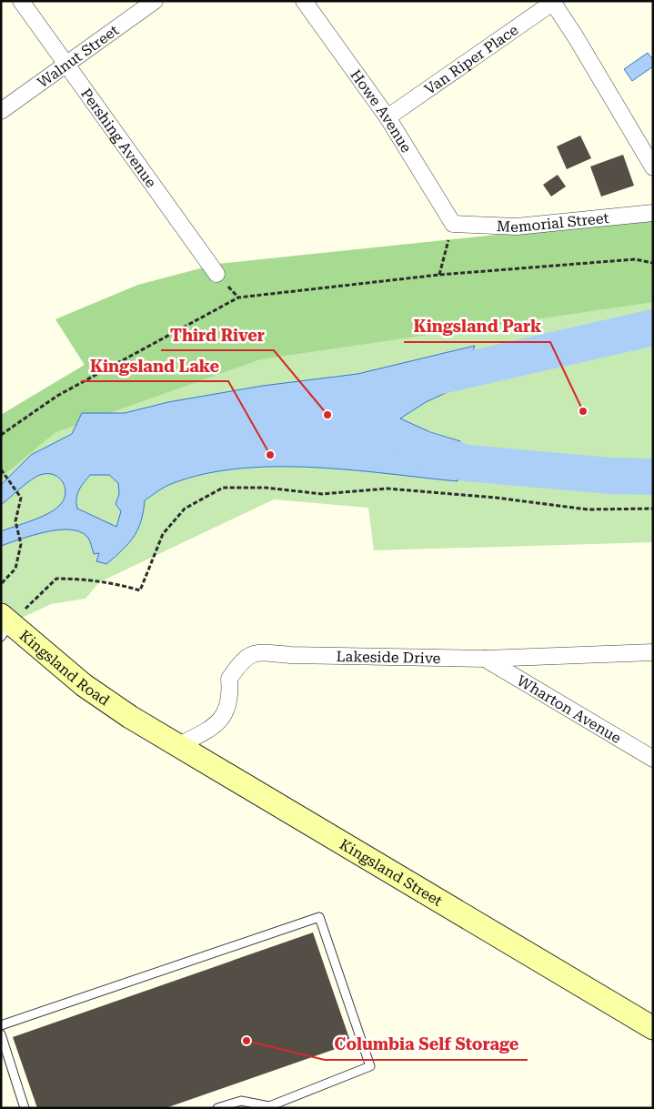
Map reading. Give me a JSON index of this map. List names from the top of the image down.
{
  "streets": {
    "main road": ["Kingsland Road", "Kingsland Street"],
    "street": [
      "Walnut Street",
      "Van Riper Place",
      "Howe Avenue",
      "Pershing Avenue",
      "Memorial Street",
      "Lakeside Drive",
      "Wharton Avenue"
    ]
  },
  "crossings": [
    ["Walnut Street", "Pershing Avenue"],
    ["Van Riper Place", "Howe Avenue"],
    ["Howe Avenue", "Memorial Street"],
    ["Lakeside Drive", "Wharton Avenue"],
    ["Lakeside Drive", "Kingsland Street"],
    ["Kingsland Road", "Kingsland Street"]
  ],
  "places": [
    "Kingsland Park",
    "Third River",
    "Kingsland Lake",
    "Columbia Self Storage"
  ]
}
